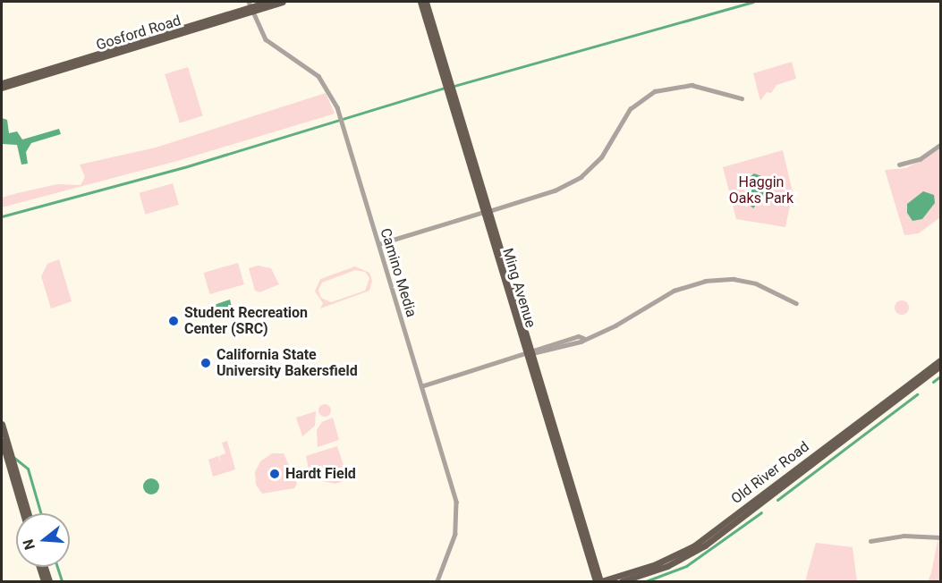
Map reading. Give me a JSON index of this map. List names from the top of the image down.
{
  "streets": {
    "main road": ["Gosford Road", "Ming Avenue", "Old River Road"],
    "street": ["Camino Media"]
  },
  "crossings": [
    ["Gosford Road", "Camino Media"],
    ["Ming Avenue", "Old River Road"]
  ],
  "parks": ["Haggin Oaks Park"],
  "places": ["Student Recreation Center (SRC)", "California State University Bakersfield", "Hardt Field"],
  "north": "left"
}
